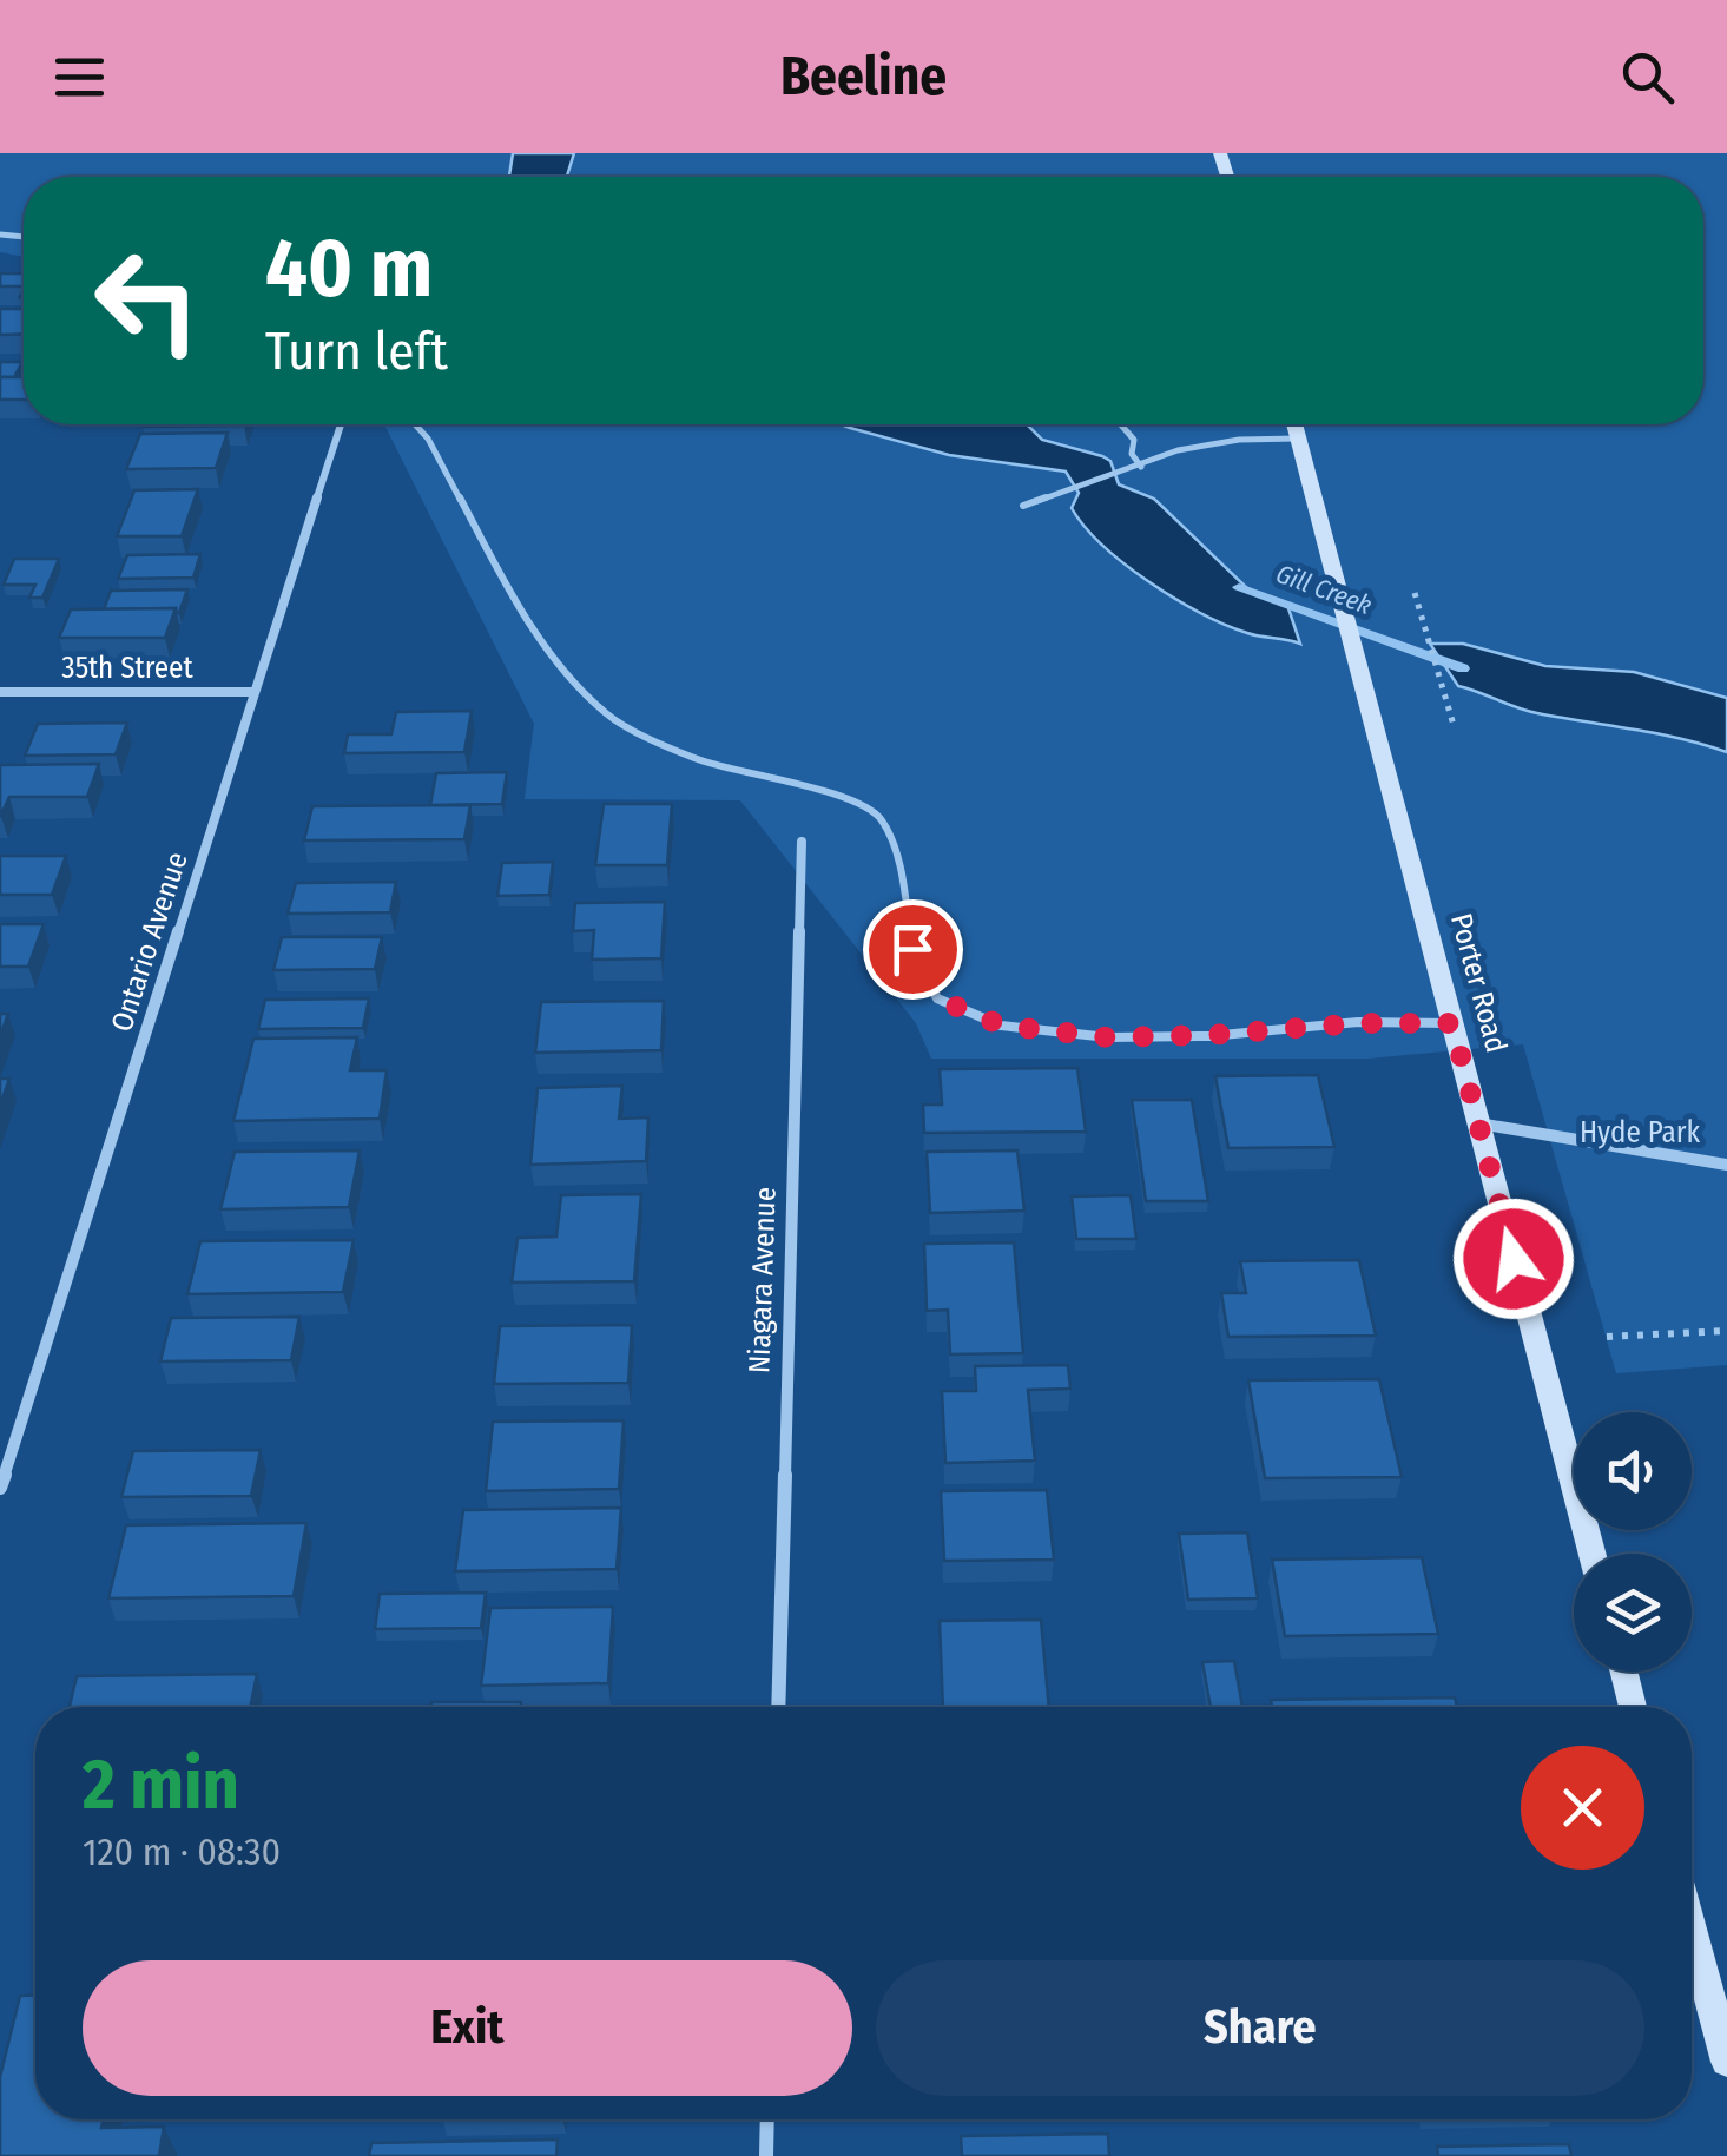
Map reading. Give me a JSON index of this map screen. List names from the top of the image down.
{
  "streets": {
    "main road": ["Porter Road"],
    "street": ["35th Street", "Ontario Avenue", "Niagara Avenue"]
  },
  "crossings": [
    ["35th Street", "Ontario Avenue"]
  ],
  "water": ["Gill Creek"],
  "parks": ["Hyde Park"],
  "page": {
    "header": "Beeline",
    "turn": ["40 m", "Turn left"],
    "heading": ["2 min", "120 m · 08:30"],
    "buttons": ["Exit", "Share"]
  }
}
